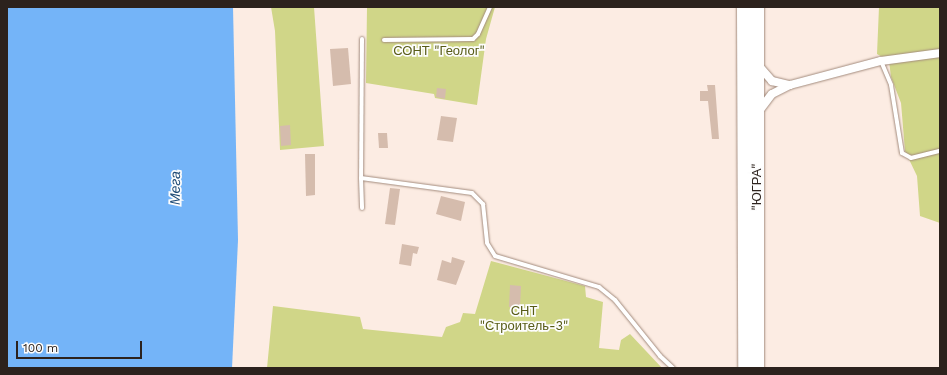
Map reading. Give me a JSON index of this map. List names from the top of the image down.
{
  "streets": {
    "highway": ["\"ЮГРА\""]
  },
  "water": ["Мега"],
  "parks": ["СОНТ \"Геолог\"", "СНТ \"Строитель-3\""],
  "scale_bar": "100 m"
}
